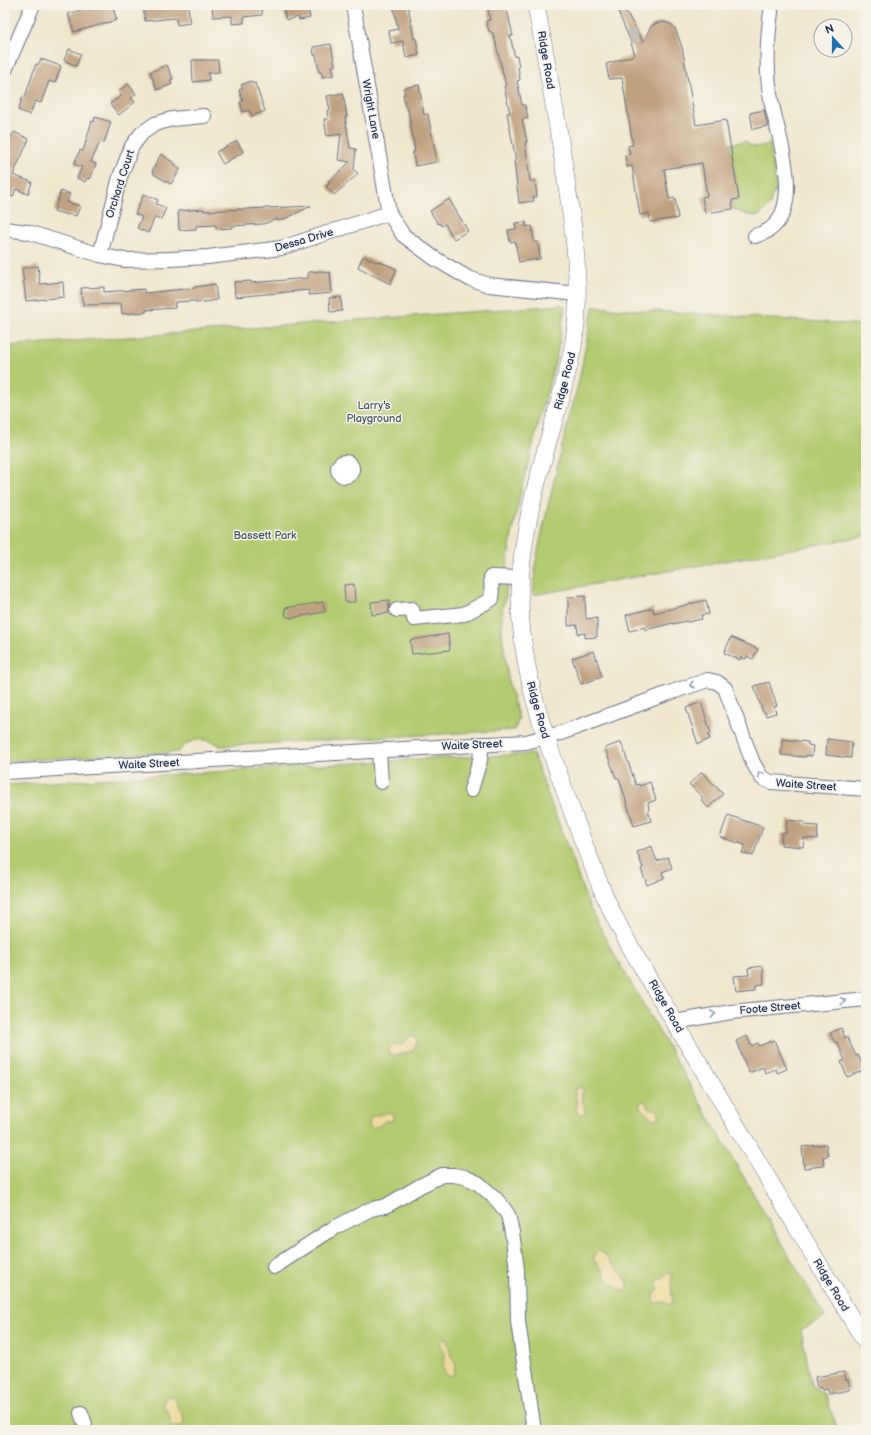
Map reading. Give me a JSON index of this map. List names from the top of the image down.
{
  "streets": {
    "main road": ["Ridge Road"],
    "street": [
      "Wright Lane",
      "Orchard Court",
      "Dessa Drive",
      "Waite Street",
      "Foote Street"
    ]
  },
  "crossings": [
    ["Ridge Road", "Waite Street"],
    ["Ridge Road", "Foote Street"],
    ["Wright Lane", "Dessa Drive"],
    ["Orchard Court", "Dessa Drive"]
  ],
  "one_way": ["Foote Street"],
  "parks": ["Larry's Playground", "Bassett Park"],
  "north": "top"
}
